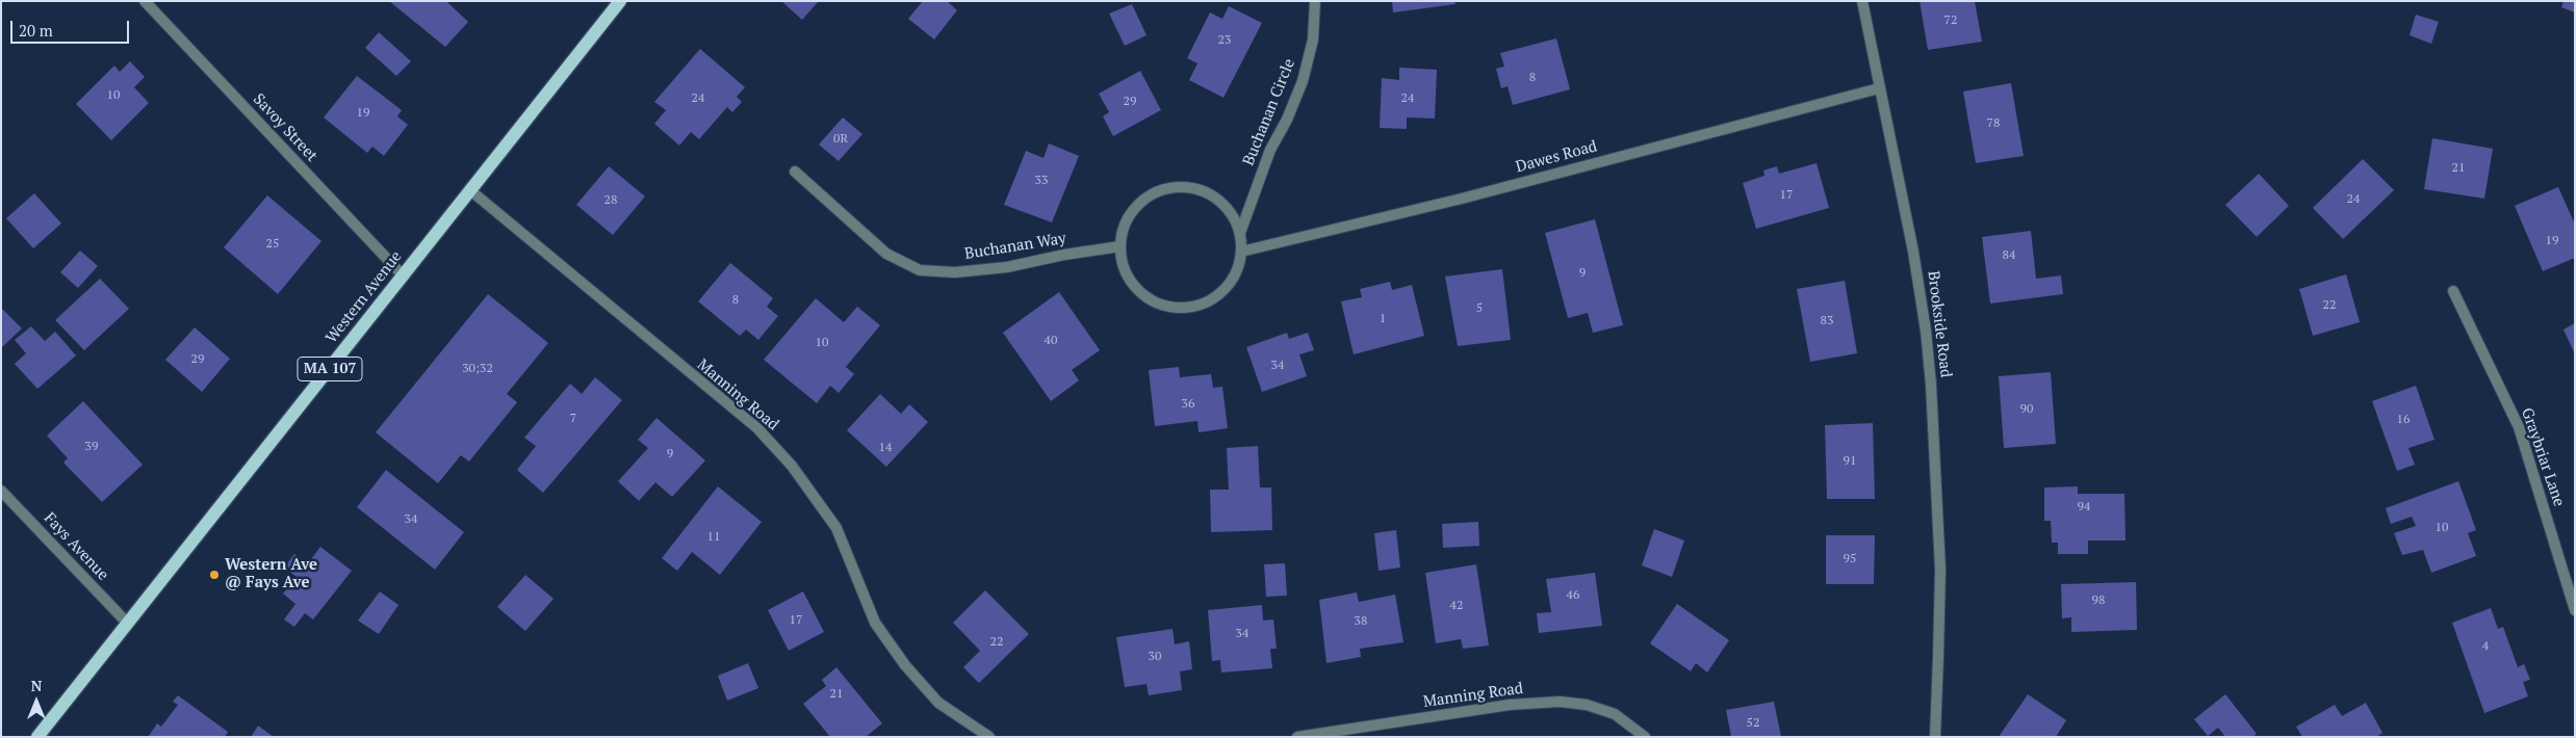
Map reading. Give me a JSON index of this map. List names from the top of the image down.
{
  "streets": {
    "main road": ["Western Avenue", "MA 107"],
    "street": [
      "Buchanan Circle",
      "Savoy Street",
      "Dawes Road",
      "Buchanan Way",
      "Brookside Road",
      "Manning Road",
      "Graybriar Lane",
      "Fays Avenue"
    ]
  },
  "crossings": [
    ["Buchanan Circle", "Dawes Road"],
    ["Buchanan Circle", "Buchanan Way"],
    ["Savoy Street", "Western Avenue"],
    ["Dawes Road", "Buchanan Way"],
    ["Dawes Road", "Brookside Road"],
    ["Western Avenue", "Manning Road"],
    ["Western Avenue", "Fays Avenue"]
  ],
  "places": ["Western Ave @ Fays Ave"],
  "house_numbers": [
    "72",
    "23",
    "8",
    "10",
    "24",
    "24",
    "29",
    "19",
    "78",
    "0R",
    "21",
    "33",
    "17",
    "24",
    "28",
    "19",
    "25",
    "84",
    "9",
    "8",
    "22",
    "5",
    "1",
    "83",
    "40",
    "10",
    "29",
    "34",
    "30;32",
    "36",
    "90",
    "7",
    "16",
    "39",
    "14",
    "9",
    "91",
    "94",
    "34",
    "10",
    "11",
    "95",
    "46",
    "98",
    "42",
    "17",
    "38",
    "34",
    "22",
    "4",
    "30",
    "21",
    "52"
  ],
  "scale_bar": "20 m",
  "north": "top"
}
